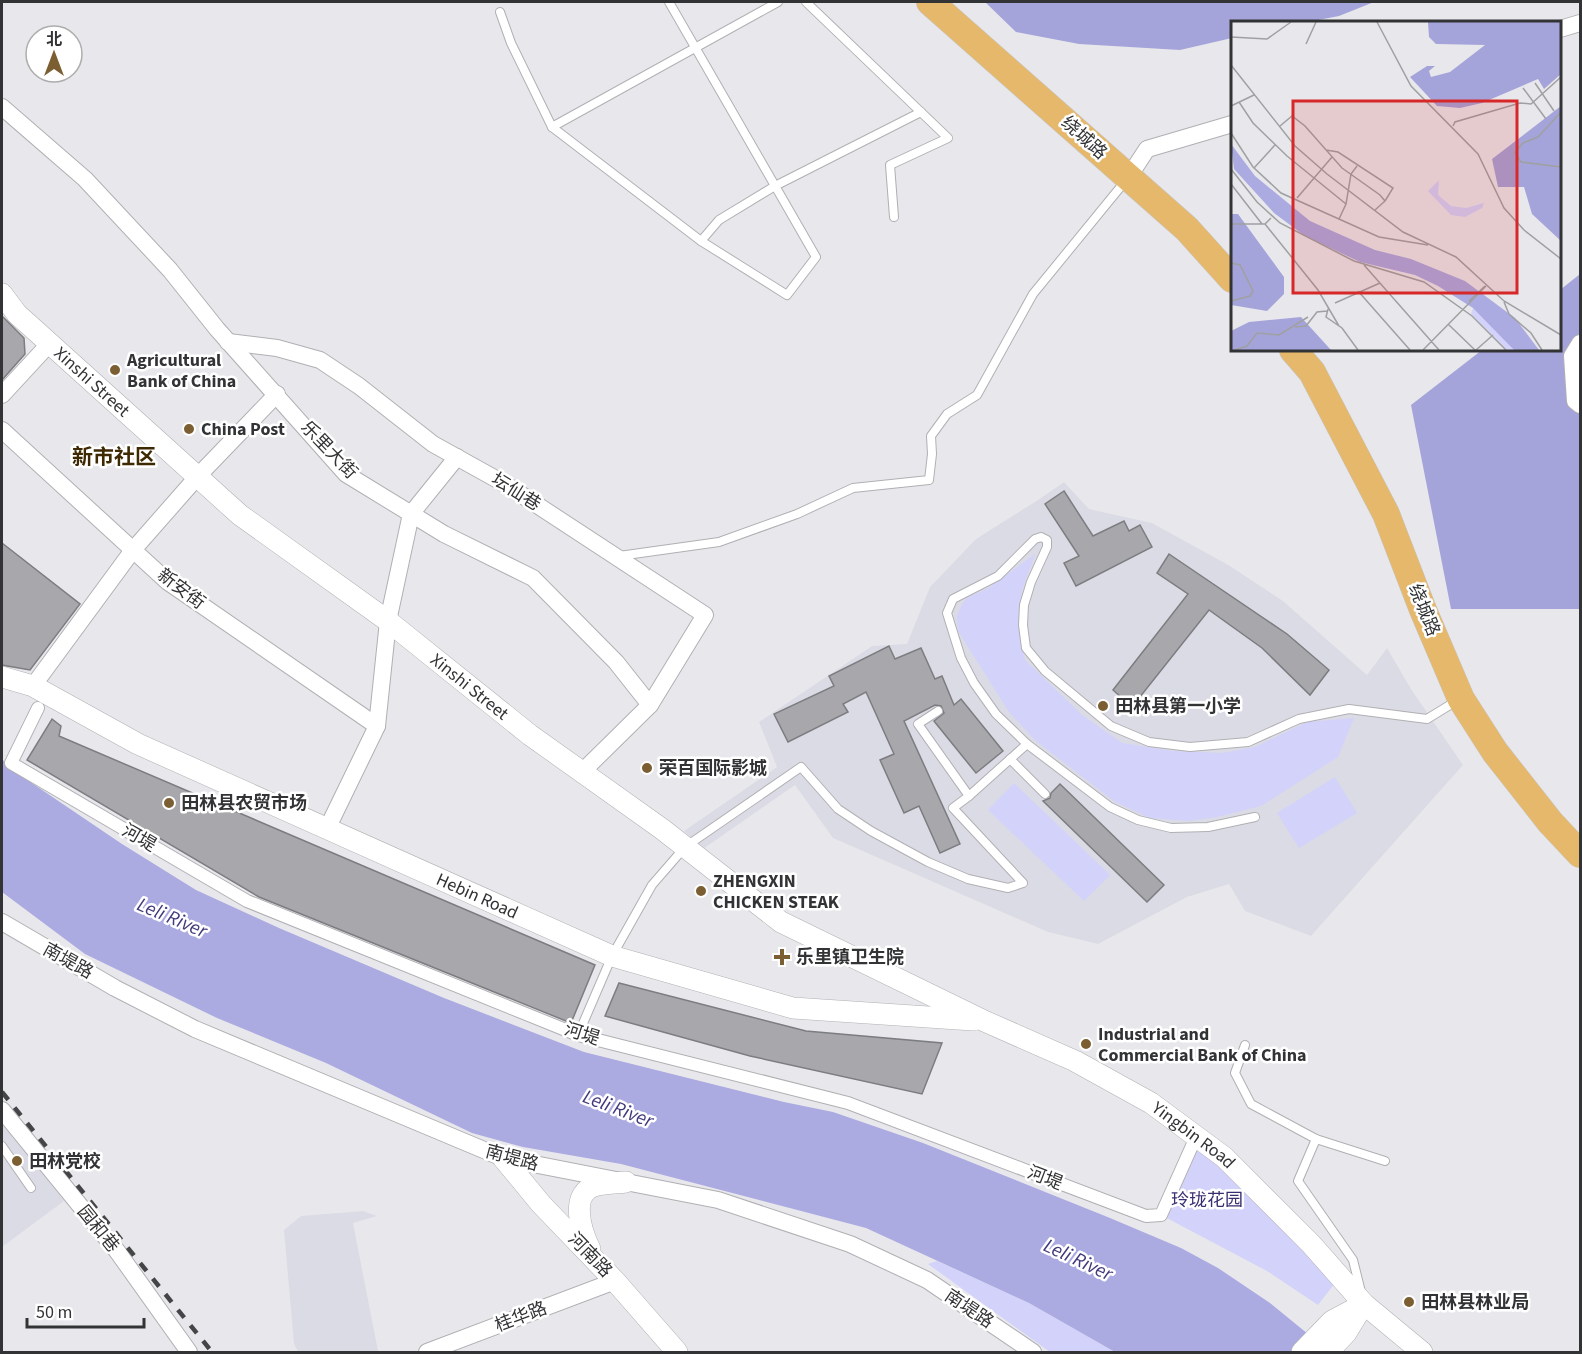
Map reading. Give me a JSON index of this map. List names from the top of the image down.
{
  "streets": {
    "highway": ["绕城路"],
    "street": [
      "Xinshi Street",
      "乐里大街",
      "坛仙巷",
      "新安街",
      "河堤",
      "Hebin Road",
      "南堤路",
      "Yingbin Road",
      "园和巷",
      "河南路",
      "桂华路"
    ]
  },
  "crossings": [
    ["Xinshi Street", "Hebin Road"],
    ["Xinshi Street", "Yingbin Road"],
    ["乐里大街", "坛仙巷"],
    ["河堤", "Yingbin Road"],
    ["Hebin Road", "Yingbin Road"],
    ["南堤路", "河南路"],
    ["河南路", "桂华路"]
  ],
  "districts": ["新市社区"],
  "water": ["Leli River"],
  "parks": ["玲珑花园"],
  "places": {
    "other": [
      "Agricultural Bank of China",
      "China Post",
      "田林县第一小学",
      "荣百国际影城",
      "田林县农贸市场",
      "ZHENGXIN CHICKEN STEAK",
      "Industrial and Commercial Bank of China",
      "田林党校",
      "田林县林业局"
    ],
    "health": ["乐里镇卫生院"]
  },
  "scale_bar": "50 m",
  "north": "top"
}
